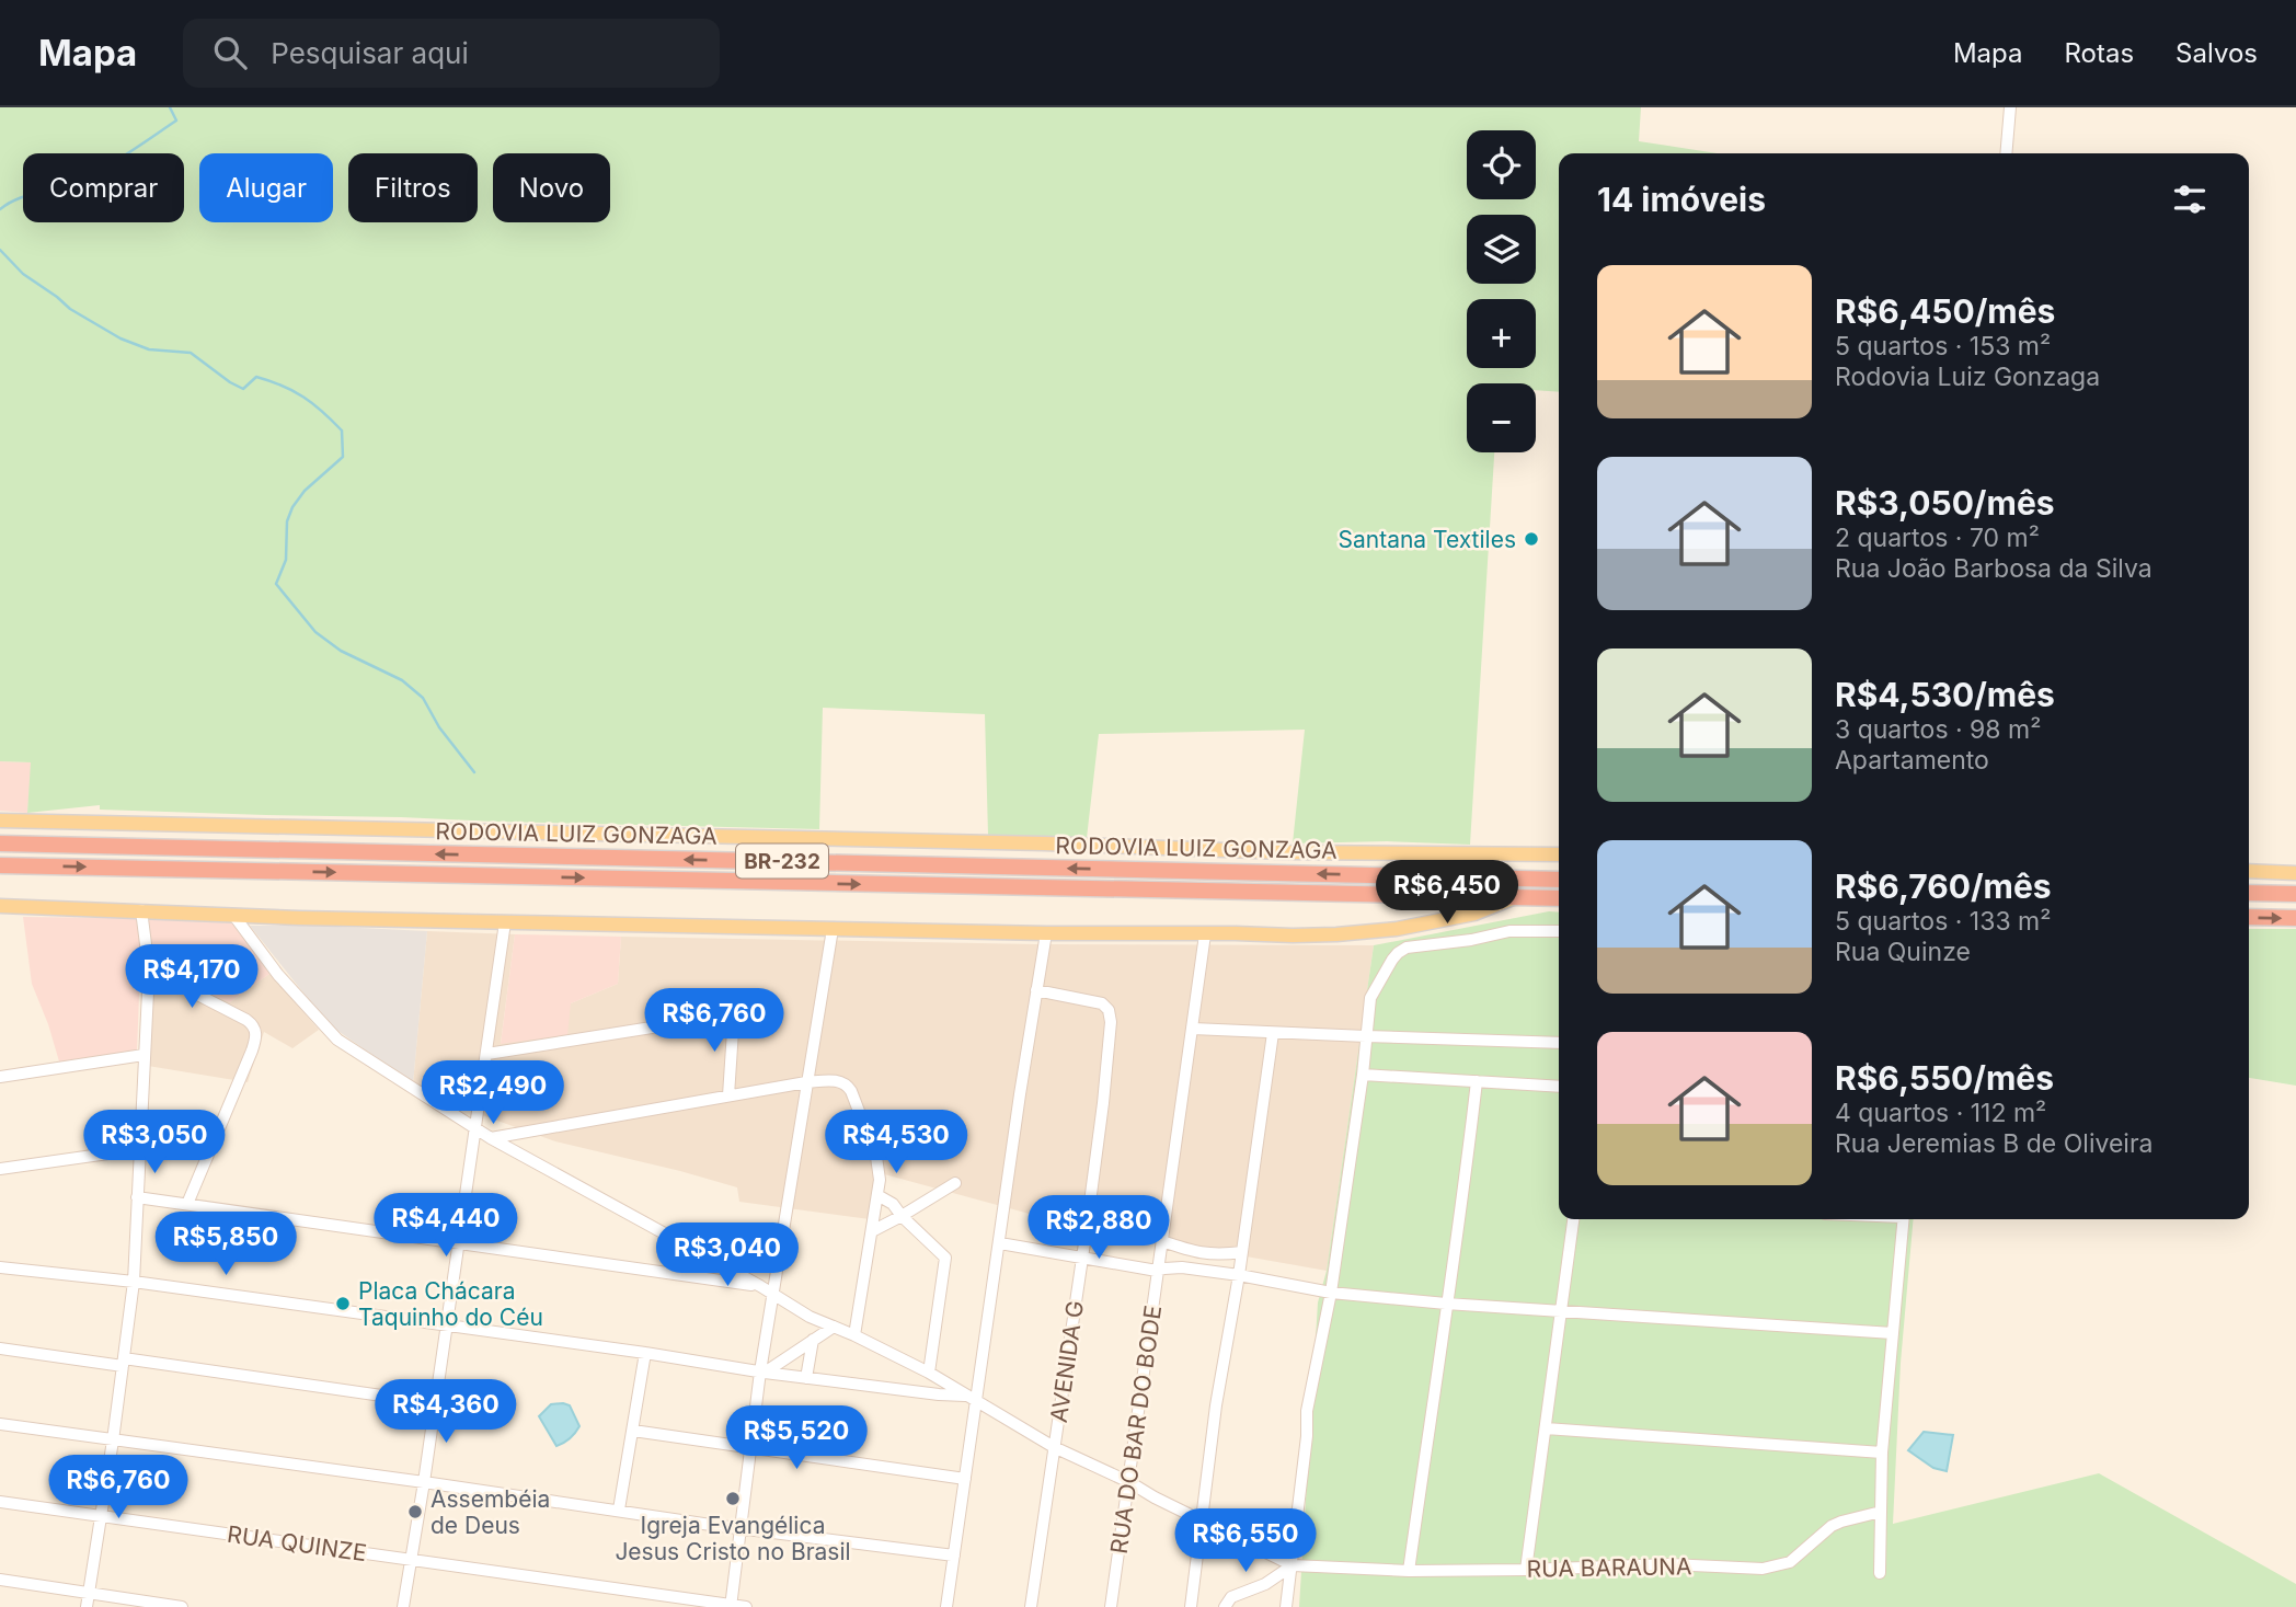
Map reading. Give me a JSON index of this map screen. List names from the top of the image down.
{
  "streets": {
    "highway": ["RODOVIA LUIZ GONZAGA", "BR-232"],
    "street": [
      "AVENIDA G",
      "RUA DO BAR DO BODE",
      "RUA QUINZE",
      "RUA BARAUNA"
    ]
  },
  "places": [
    "Santana Textiles",
    "Placa Chácara Taquinho do Céu",
    "Igreja Evangélica Jesus Cristo no Brasil",
    "Assembéia de Deus"
  ],
  "page": {
    "header": "Mapa",
    "search": "Pesquisar aqui",
    "nav": ["Mapa", "Rotas", "Salvos"],
    "map_buttons": ["+", "−"],
    "chip": [
      "Comprar",
      "Alugar",
      "Filtros",
      "Novo"
    ],
    "heading": "14 imóveis",
    "list": [
      {
        "name": "R$6,450/mês",
        "note": "5 quartos · 153 m² · Rodovia Luiz Gonzaga"
      },
      {
        "name": "R$3,050/mês",
        "note": "2 quartos · 70 m² · Rua João Barbosa da Silva"
      },
      {
        "name": "R$4,530/mês",
        "note": "3 quartos · 98 m² · Apartamento"
      },
      {
        "name": "R$6,760/mês",
        "note": "5 quartos · 133 m² · Rua Quinze"
      },
      {
        "name": "R$6,550/mês",
        "note": "4 quartos · 112 m² · Rua Jeremias B de Oliveira"
      }
    ],
    "price": [
      "R$6,450",
      "R$4,170",
      "R$6,760",
      "R$2,490",
      "R$3,050",
      "R$4,530",
      "R$4,440",
      "R$2,880",
      "R$5,850",
      "R$3,040",
      "R$4,360",
      "R$5,520",
      "R$6,760",
      "R$6,550"
    ]
  }
}
